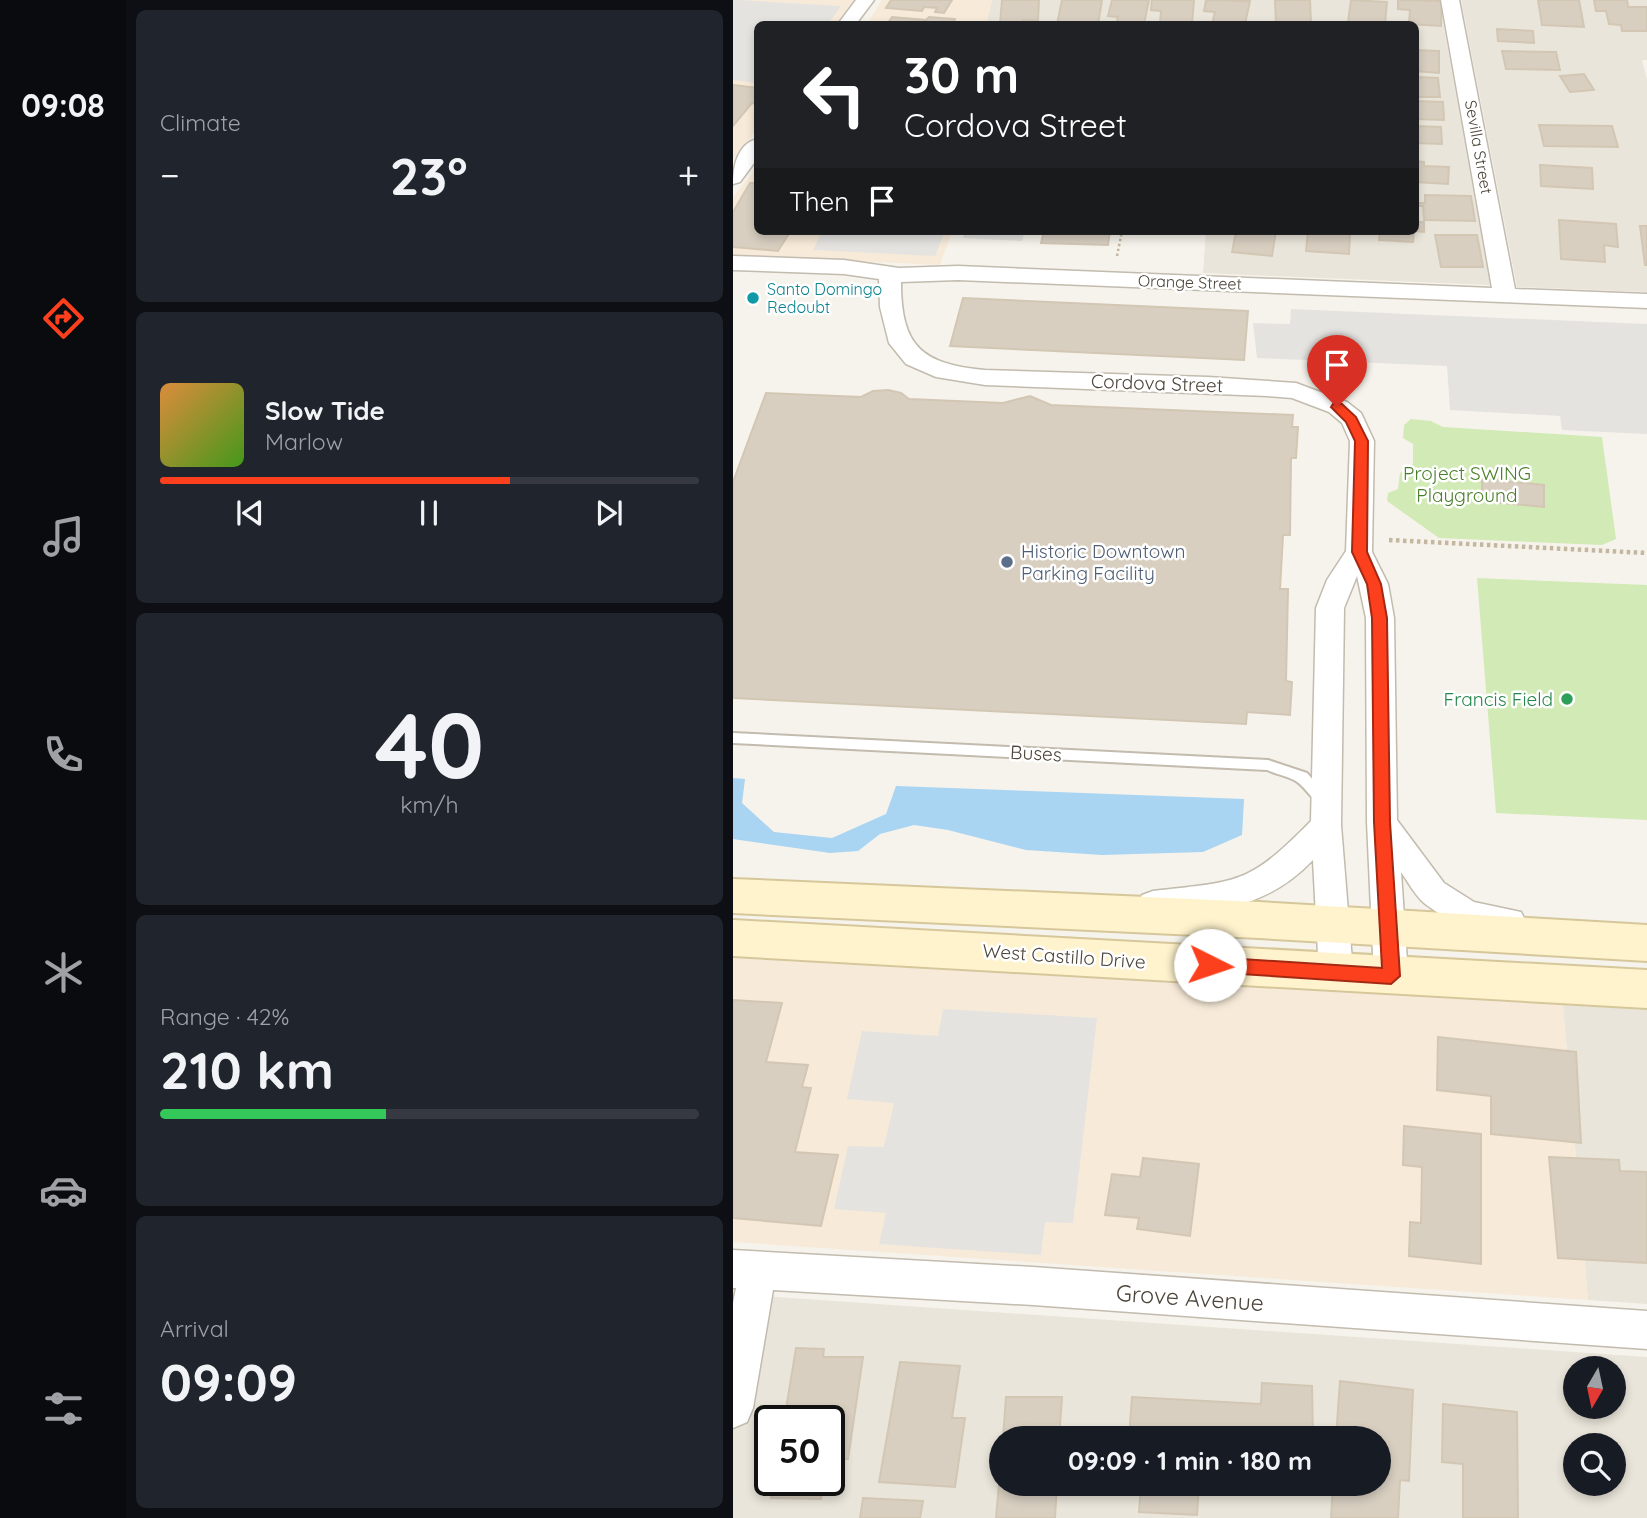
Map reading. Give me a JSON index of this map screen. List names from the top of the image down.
{
  "streets": {
    "main road": ["West Castillo Drive"],
    "street": [
      "Sevilla Street",
      "Orange Street",
      "Cordova Street",
      "Grove Avenue"
    ],
    "lane": ["Buses"]
  },
  "crossings": [
    ["Sevilla Street", "Orange Street"],
    ["Orange Street", "Cordova Street"],
    ["Cordova Street", "West Castillo Drive"]
  ],
  "parks": ["Project SWING Playground"],
  "places": ["Santo Domingo Redoubt", "Historic Downtown Parking Facility", "Francis Field"],
  "north": "bottom",
  "page": {
    "tabs": "09:08",
    "tile": [
      "Climate",
      ["40", "km/h"],
      ["Range · 42%", "210 km"],
      ["Arrival", "09:09"]
    ],
    "turn": ["30 m", "Cordova Street"],
    "heat": ["−", "23°", "+"],
    "then": "Then",
    "song": ["Slow Tide", "Marlow"],
    "limit": "50",
    "trip": "09:09 · 1 min · 180 m"
  }
}
